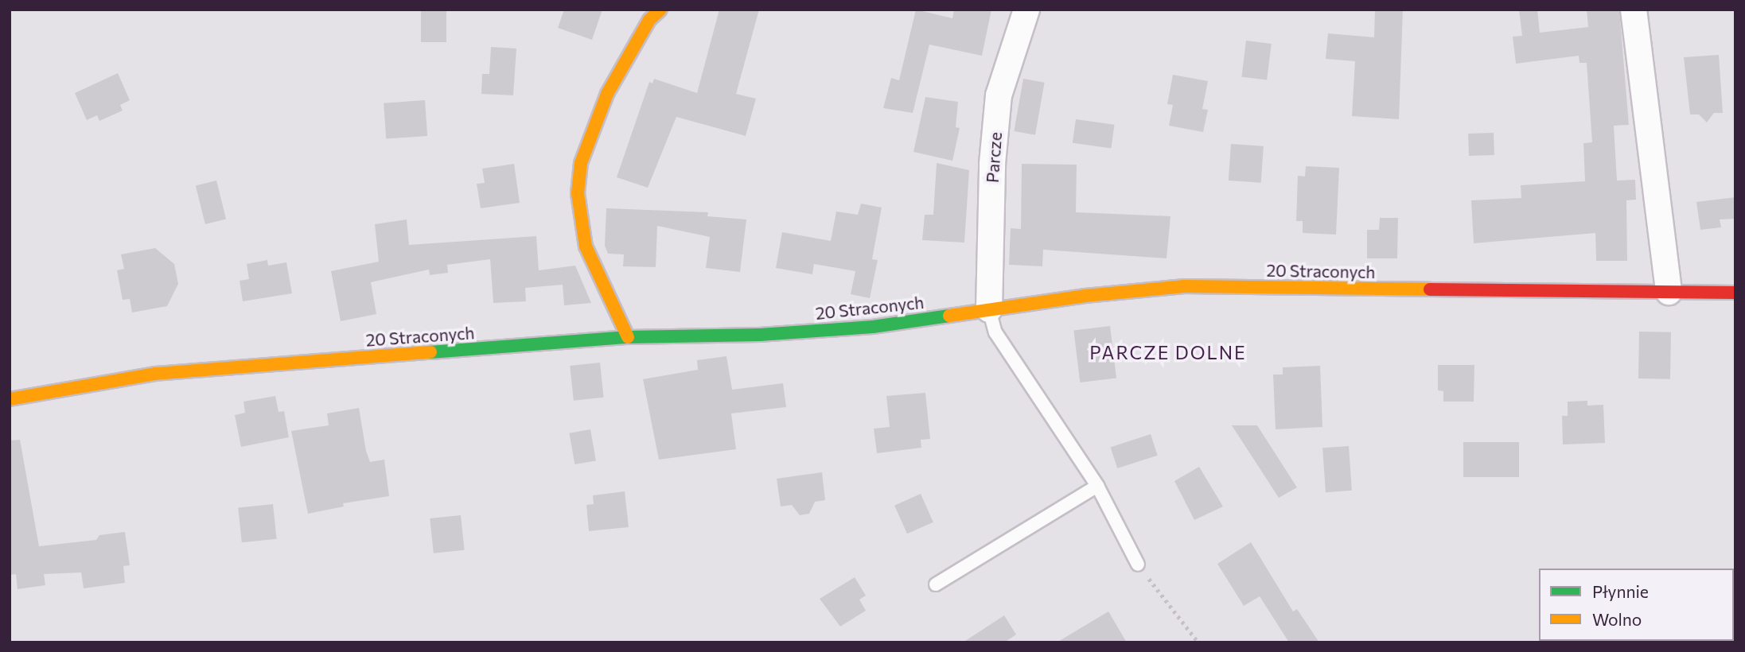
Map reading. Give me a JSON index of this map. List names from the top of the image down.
{
  "streets": {
    "main road": ["20 Straconych"],
    "street": ["Parcze"]
  },
  "crossings": [
    ["Parcze", "20 Straconych"]
  ],
  "districts": ["PARCZE DOLNE"],
  "legend": ["Płynnie", "Wolno"]
}
